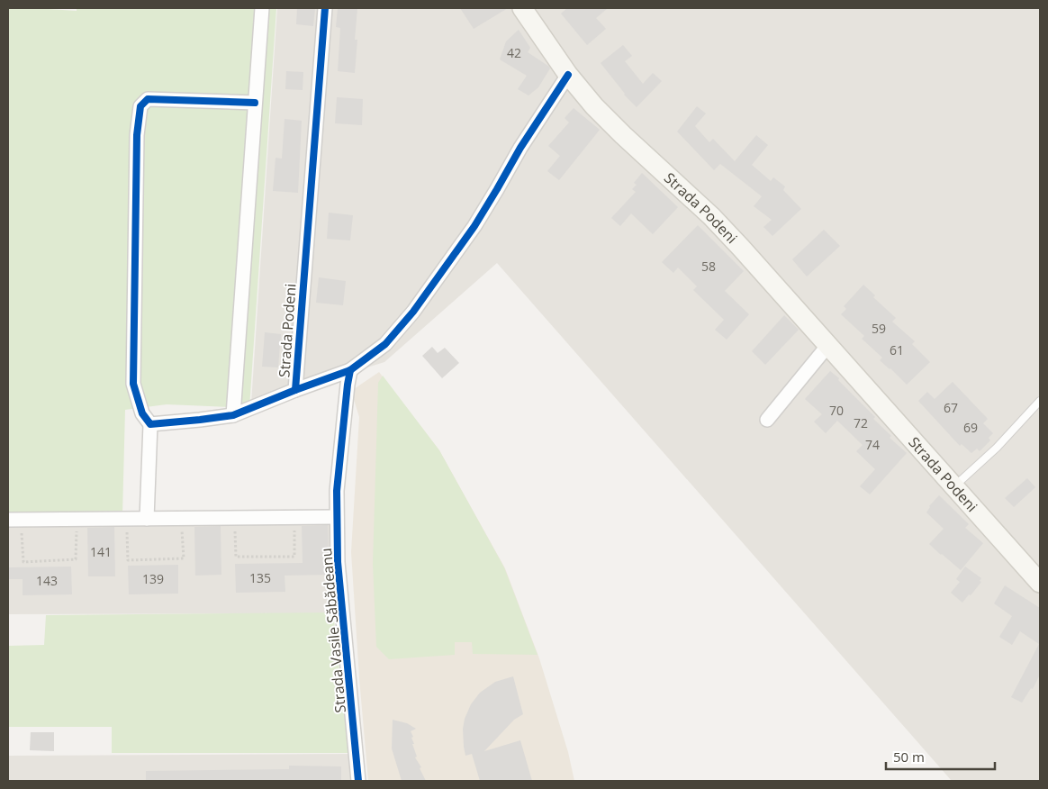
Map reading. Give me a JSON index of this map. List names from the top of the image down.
{
  "streets": {
    "main road": ["Strada Podeni"],
    "street": ["Strada Vasile Săbădeanu"]
  },
  "crossings": [
    ["Strada Podeni", "Strada Vasile Săbădeanu"]
  ],
  "house_numbers": [
    "42",
    "58",
    "59",
    "61",
    "67",
    "70",
    "72",
    "69",
    "74",
    "141",
    "135",
    "139",
    "143"
  ],
  "scale_bar": "50 m"
}
